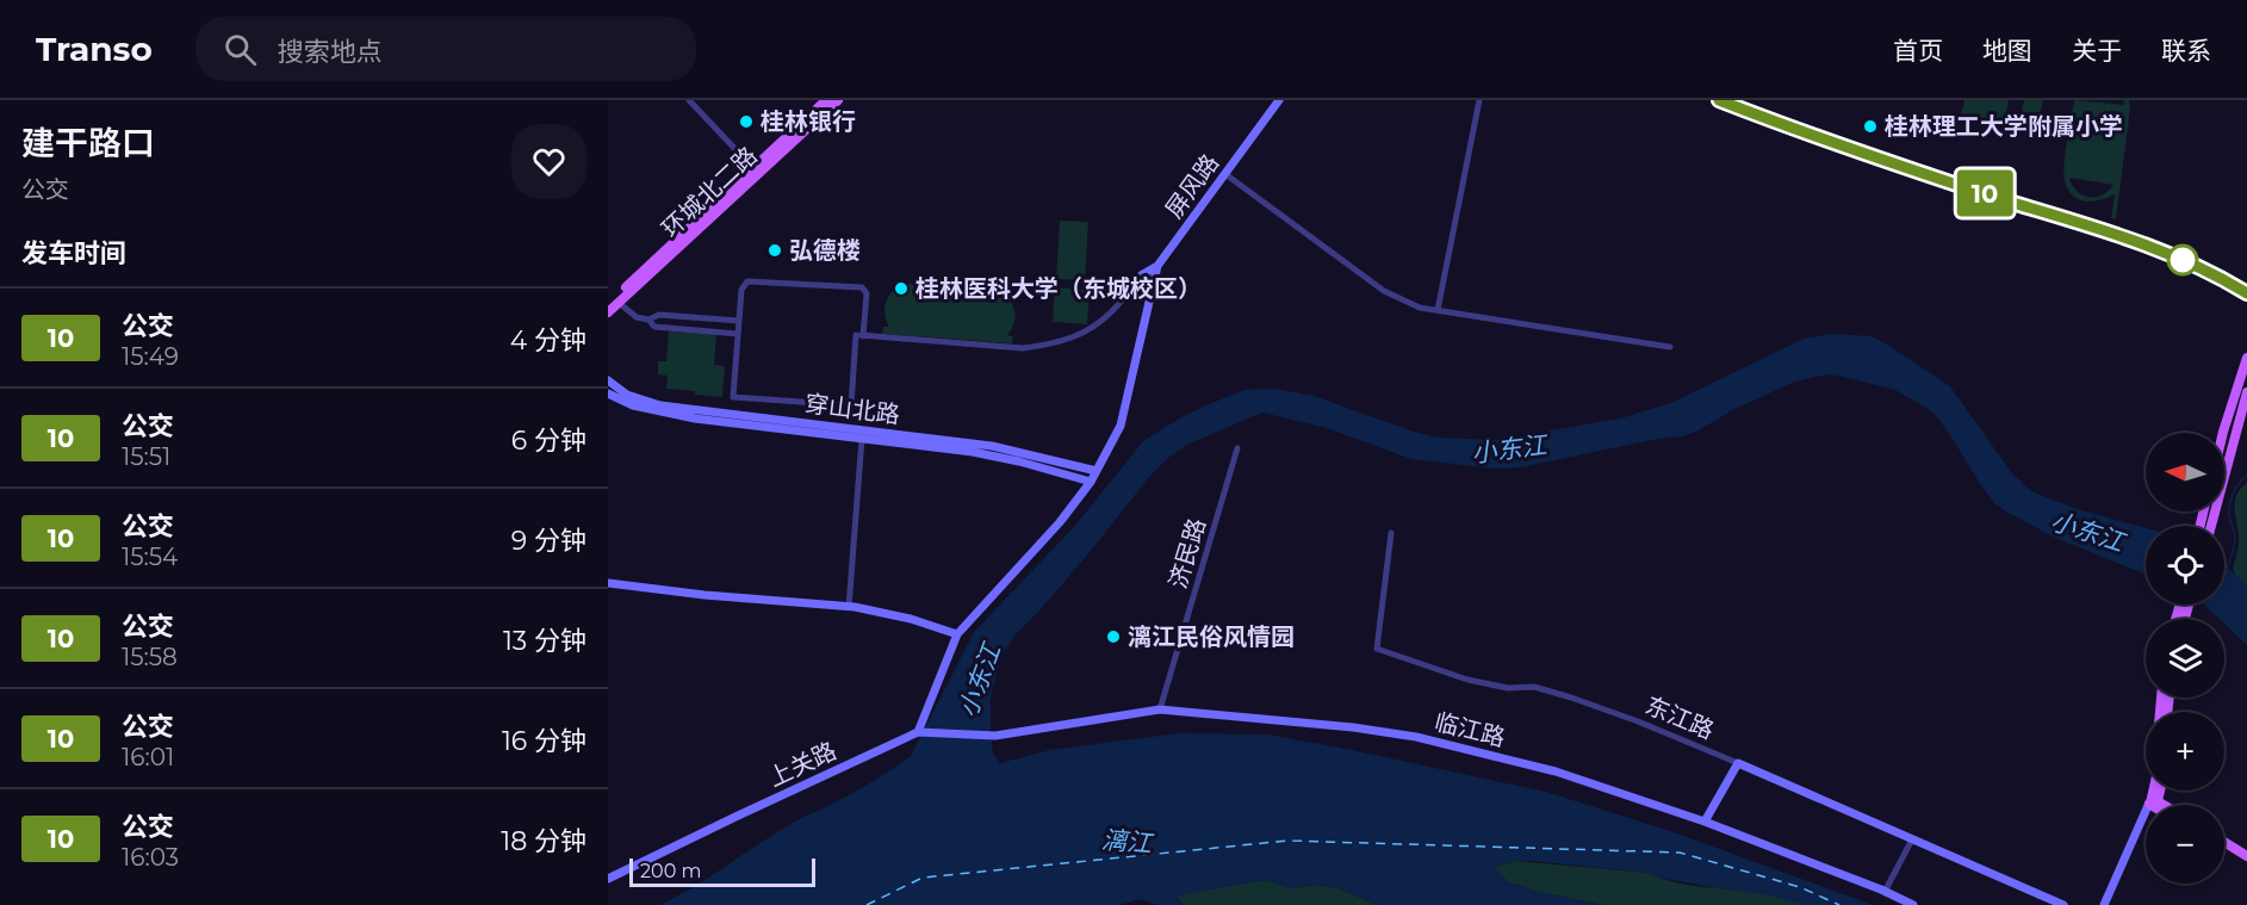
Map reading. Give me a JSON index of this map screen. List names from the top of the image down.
{
  "streets": {
    "main road": ["环城北二路"],
    "street": [
      "屏风路",
      "穿山北路",
      "济民路",
      "东江路",
      "临江路",
      "上关路"
    ]
  },
  "crossings": [
    ["济民路", "临江路"],
    ["临江路", "上关路"]
  ],
  "water": ["小东江", "漓江"],
  "places": [
    "桂林银行",
    "桂林理工大学附属小学",
    "弘德楼",
    "桂林医科大学（东城校区）",
    "漓江民俗风情园"
  ],
  "lines": ["bus line 10"],
  "scale_bar": "200 m",
  "north": "left",
  "page": {
    "header": "Transo",
    "search": "搜索地点",
    "nav": [
      "首页",
      "地图",
      "关于",
      "联系"
    ],
    "heading": [
      ["建干路口", "公交"],
      "发车时间"
    ],
    "on_map": "10",
    "list": [
      {
        "mark": "10",
        "name": "公交",
        "note": "15:49",
        "value": "4 分钟"
      },
      {
        "mark": "10",
        "name": "公交",
        "note": "15:51",
        "value": "6 分钟"
      },
      {
        "mark": "10",
        "name": "公交",
        "note": "15:54",
        "value": "9 分钟"
      },
      {
        "mark": "10",
        "name": "公交",
        "note": "15:58",
        "value": "13 分钟"
      },
      {
        "mark": "10",
        "name": "公交",
        "note": "16:01",
        "value": "16 分钟"
      },
      {
        "mark": "10",
        "name": "公交",
        "note": "16:03",
        "value": "18 分钟"
      }
    ],
    "map_buttons": ["+", "−"],
    "scale": "200 m"
  }
}
